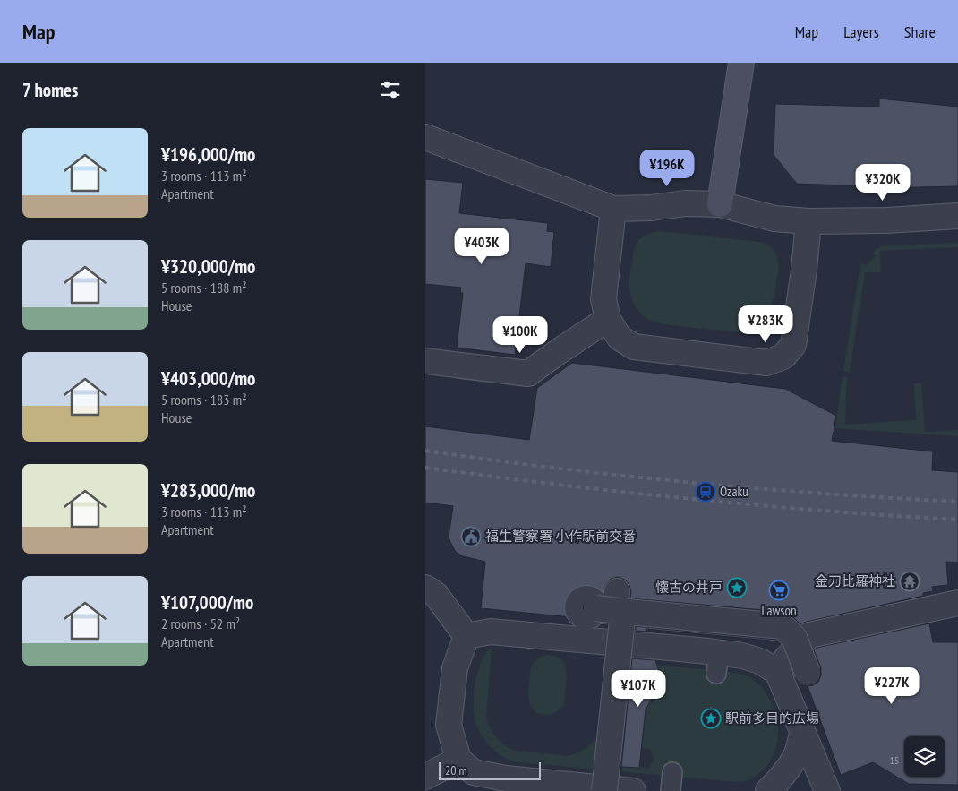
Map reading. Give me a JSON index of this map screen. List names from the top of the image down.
{
  "places": {
    "station": ["Ozaku"],
    "public building": ["福生警察署 小作駅前交番"],
    "temple": ["金刀比羅神社"],
    "place": ["懐古の井戸", "駅前多目的広場"],
    "supermarket": ["Lawson"]
  },
  "house_numbers": ["15"],
  "scale_bar": "20 m",
  "page": {
    "header": "Map",
    "nav": ["Map", "Layers", "Share"],
    "heading": "7 homes",
    "list": [
      {
        "name": "¥196,000/mo",
        "note": "3 rooms · 113 m² · Apartment"
      },
      {
        "name": "¥320,000/mo",
        "note": "5 rooms · 188 m² · House"
      },
      {
        "name": "¥403,000/mo",
        "note": "5 rooms · 183 m² · House"
      },
      {
        "name": "¥283,000/mo",
        "note": "3 rooms · 113 m² · Apartment"
      },
      {
        "name": "¥107,000/mo",
        "note": "2 rooms · 52 m² · Apartment"
      }
    ],
    "price": [
      "¥196K",
      "¥320K",
      "¥403K",
      "¥283K",
      "¥100K",
      "¥227K",
      "¥107K"
    ],
    "scale": "20 m"
  }
}
